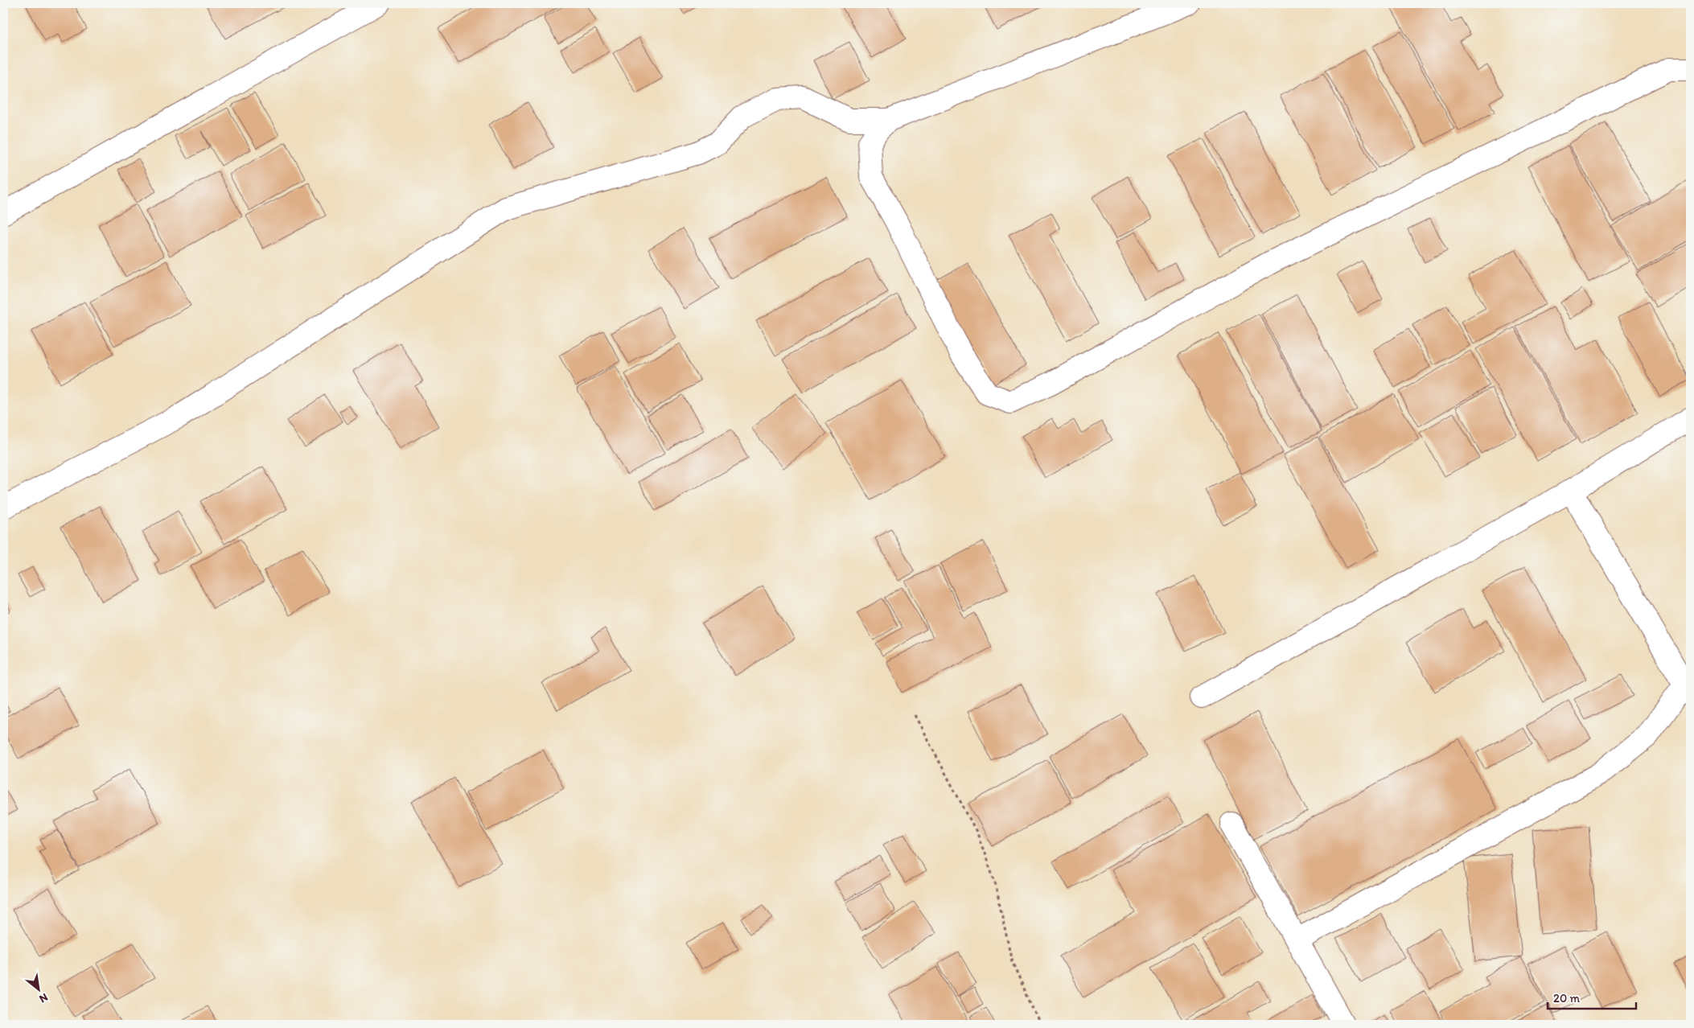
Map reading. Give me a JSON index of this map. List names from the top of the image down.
{
  "scale_bar": "20 m",
  "north": "bottom right"
}
